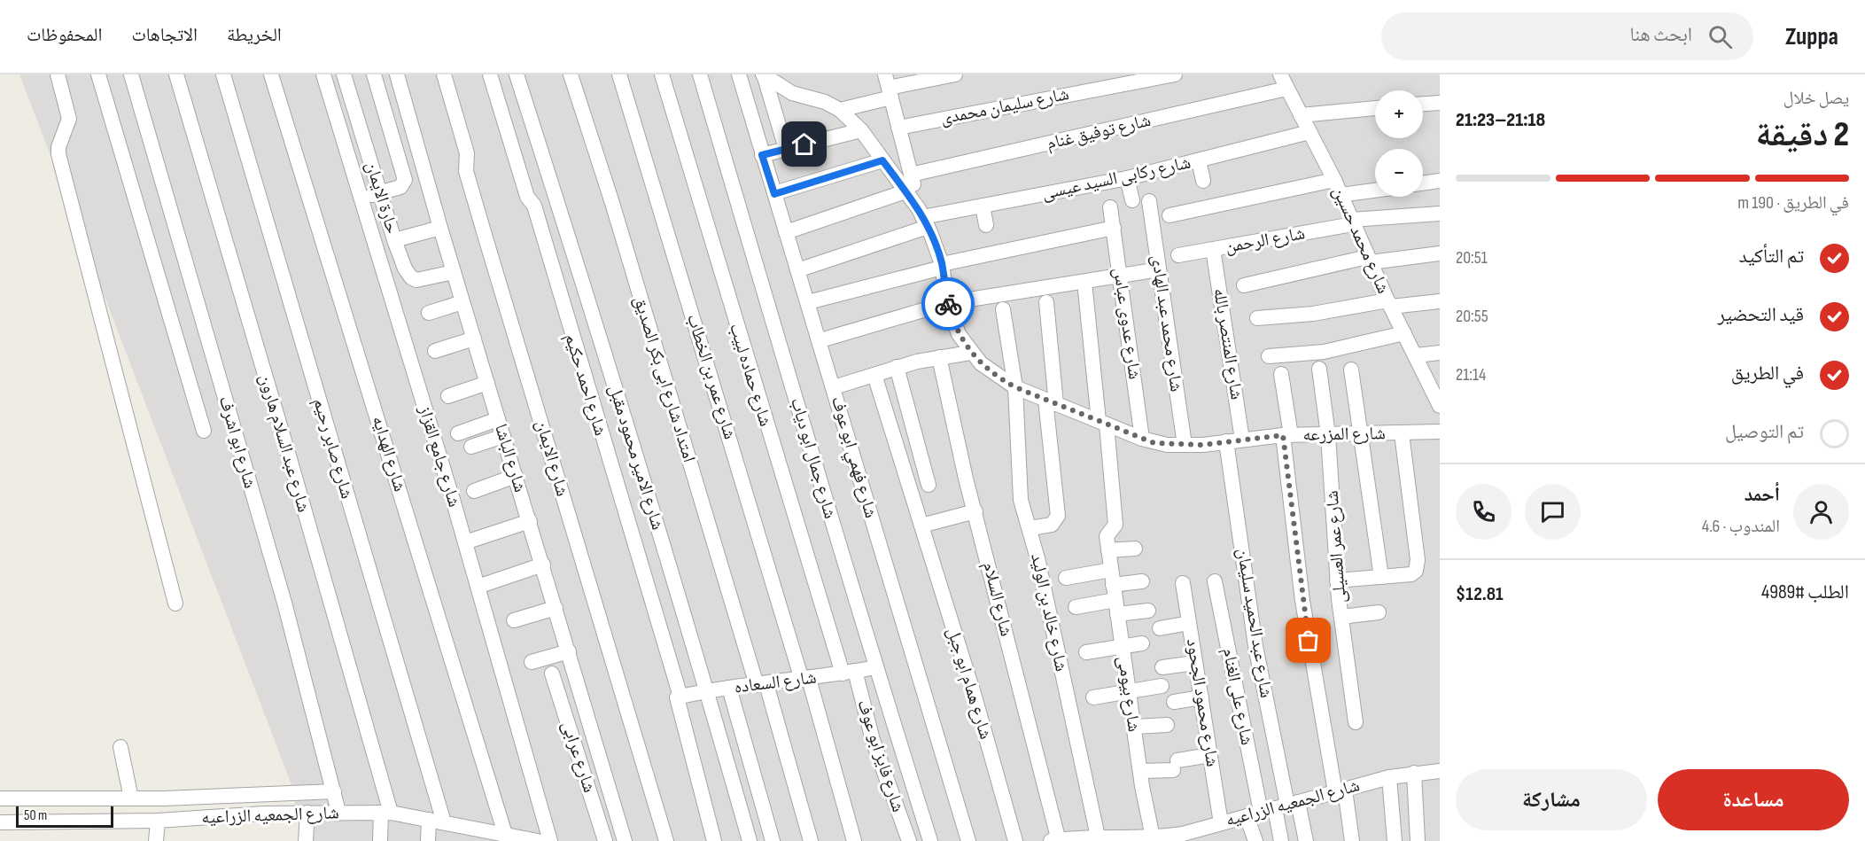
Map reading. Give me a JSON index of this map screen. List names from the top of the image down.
{
  "streets": {
    "street": [
      "شارع سليمان محمدى",
      "شارع توفيق غنام",
      "شارع ركابى السيد عيسى",
      "حارة الايمان",
      "شارع الرحمن",
      "شارع محمد حسين",
      "شارع عدوى عباس",
      "شارع محمد عبد الهادى",
      "شارع المنتصر بالله",
      "شارع حماده لبيب",
      "شارع عمر بن الخطاب",
      "امتداد شارع ابى بكر الصديق",
      "شارع احمد حكيم",
      "شارع المزرعه",
      "شارع ابو اشرف",
      "شارع عبد السلام هارون",
      "شارع صابر رحيم",
      "شارع الهدايه",
      "شارع جامع القزاز",
      "شارع الامير محمود مقبل",
      "شارع فهمي ابو عوف",
      "شارع الباشا",
      "شارع الايمان",
      "شارع جمال ابو دياب",
      "شارع عمر العسيلى",
      "شارع السلام",
      "شارع خالد بن الوليد",
      "شارع عبد الحميد سليمان",
      "شارع السعاده",
      "شارع همام ابو جبل",
      "شارع بيومى",
      "شارع على الغنام",
      "شارع محمود الجحود",
      "شارع فايز ابو عوف",
      "شارع عرابى",
      "شارع الجمعيه الزراعيه"
    ]
  },
  "crossings": [
    ["شارع توفيق غنام", "شارع محمد حسين"],
    ["شارع ركابى السيد عيسى", "شارع محمد حسين"],
    ["شارع ركابى السيد عيسى", "شارع المزرعه"],
    ["شارع ركابى السيد عيسى", "شارع فهمي ابو عوف"],
    ["حارة الايمان", "شارع الباشا"],
    ["شارع الرحمن", "شارع محمد حسين"],
    ["شارع الرحمن", "شارع المنتصر بالله"],
    ["شارع عدوى عباس", "شارع المزرعه"],
    ["شارع محمد عبد الهادى", "شارع المزرعه"],
    ["شارع المنتصر بالله", "شارع المزرعه"],
    ["شارع حماده لبيب", "شارع السعاده"],
    ["شارع حماده لبيب", "شارع فايز ابو عوف"],
    ["شارع عمر بن الخطاب", "شارع السعاده"],
    ["امتداد شارع ابى بكر الصديق", "شارع السعاده"],
    ["شارع احمد حكيم", "شارع السعاده"],
    ["شارع المزرعه", "شارع عمر العسيلى"],
    ["شارع المزرعه", "شارع خالد بن الوليد"],
    ["شارع المزرعه", "شارع عبد الحميد سليمان"],
    ["شارع المزرعه", "شارع بيومى"],
    ["شارع ابو اشرف", "شارع الجمعيه الزراعيه"],
    ["شارع عبد السلام هارون", "شارع الجمعيه الزراعيه"],
    ["شارع صابر رحيم", "شارع الجمعيه الزراعيه"],
    ["شارع الهدايه", "شارع الجمعيه الزراعيه"],
    ["شارع الامير محمود مقبل", "شارع السعاده"],
    ["شارع جمال ابو دياب", "شارع السعاده"],
    ["شارع السلام", "شارع الجمعيه الزراعيه"],
    ["شارع خالد بن الوليد", "شارع الجمعيه الزراعيه"],
    ["شارع عبد الحميد سليمان", "شارع على الغنام"],
    ["شارع عبد الحميد سليمان", "شارع الجمعيه الزراعيه"],
    ["شارع السعاده", "شارع فايز ابو عوف"],
    ["شارع بيومى", "شارع الجمعيه الزراعيه"],
    ["شارع على الغنام", "شارع الجمعيه الزراعيه"],
    ["شارع محمود الجحود", "شارع الجمعيه الزراعيه"]
  ],
  "scale_bar": "50 m",
  "page": {
    "header": "Zuppa",
    "search": "ابحث هنا",
    "nav": ["الخريطة", "الاتجاهات", "المحفوظات"],
    "heading": ["2 دقيقة", "يصل خلال", "21:18–21:23"],
    "panel": [
      "أحمد",
      "المندوب · 4.6",
      "الطلب #4989",
      "$12.81"
    ],
    "map_buttons": ["+", "−"],
    "bar": "في الطريق · 190 m",
    "list": [
      ["تم التأكيد", "20:51"],
      ["قيد التحضير", "20:55"],
      ["في الطريق", "21:14"],
      "تم التوصيل"
    ],
    "buttons": ["مساعدة", "مشاركة"],
    "scale": "50 m"
  }
}
